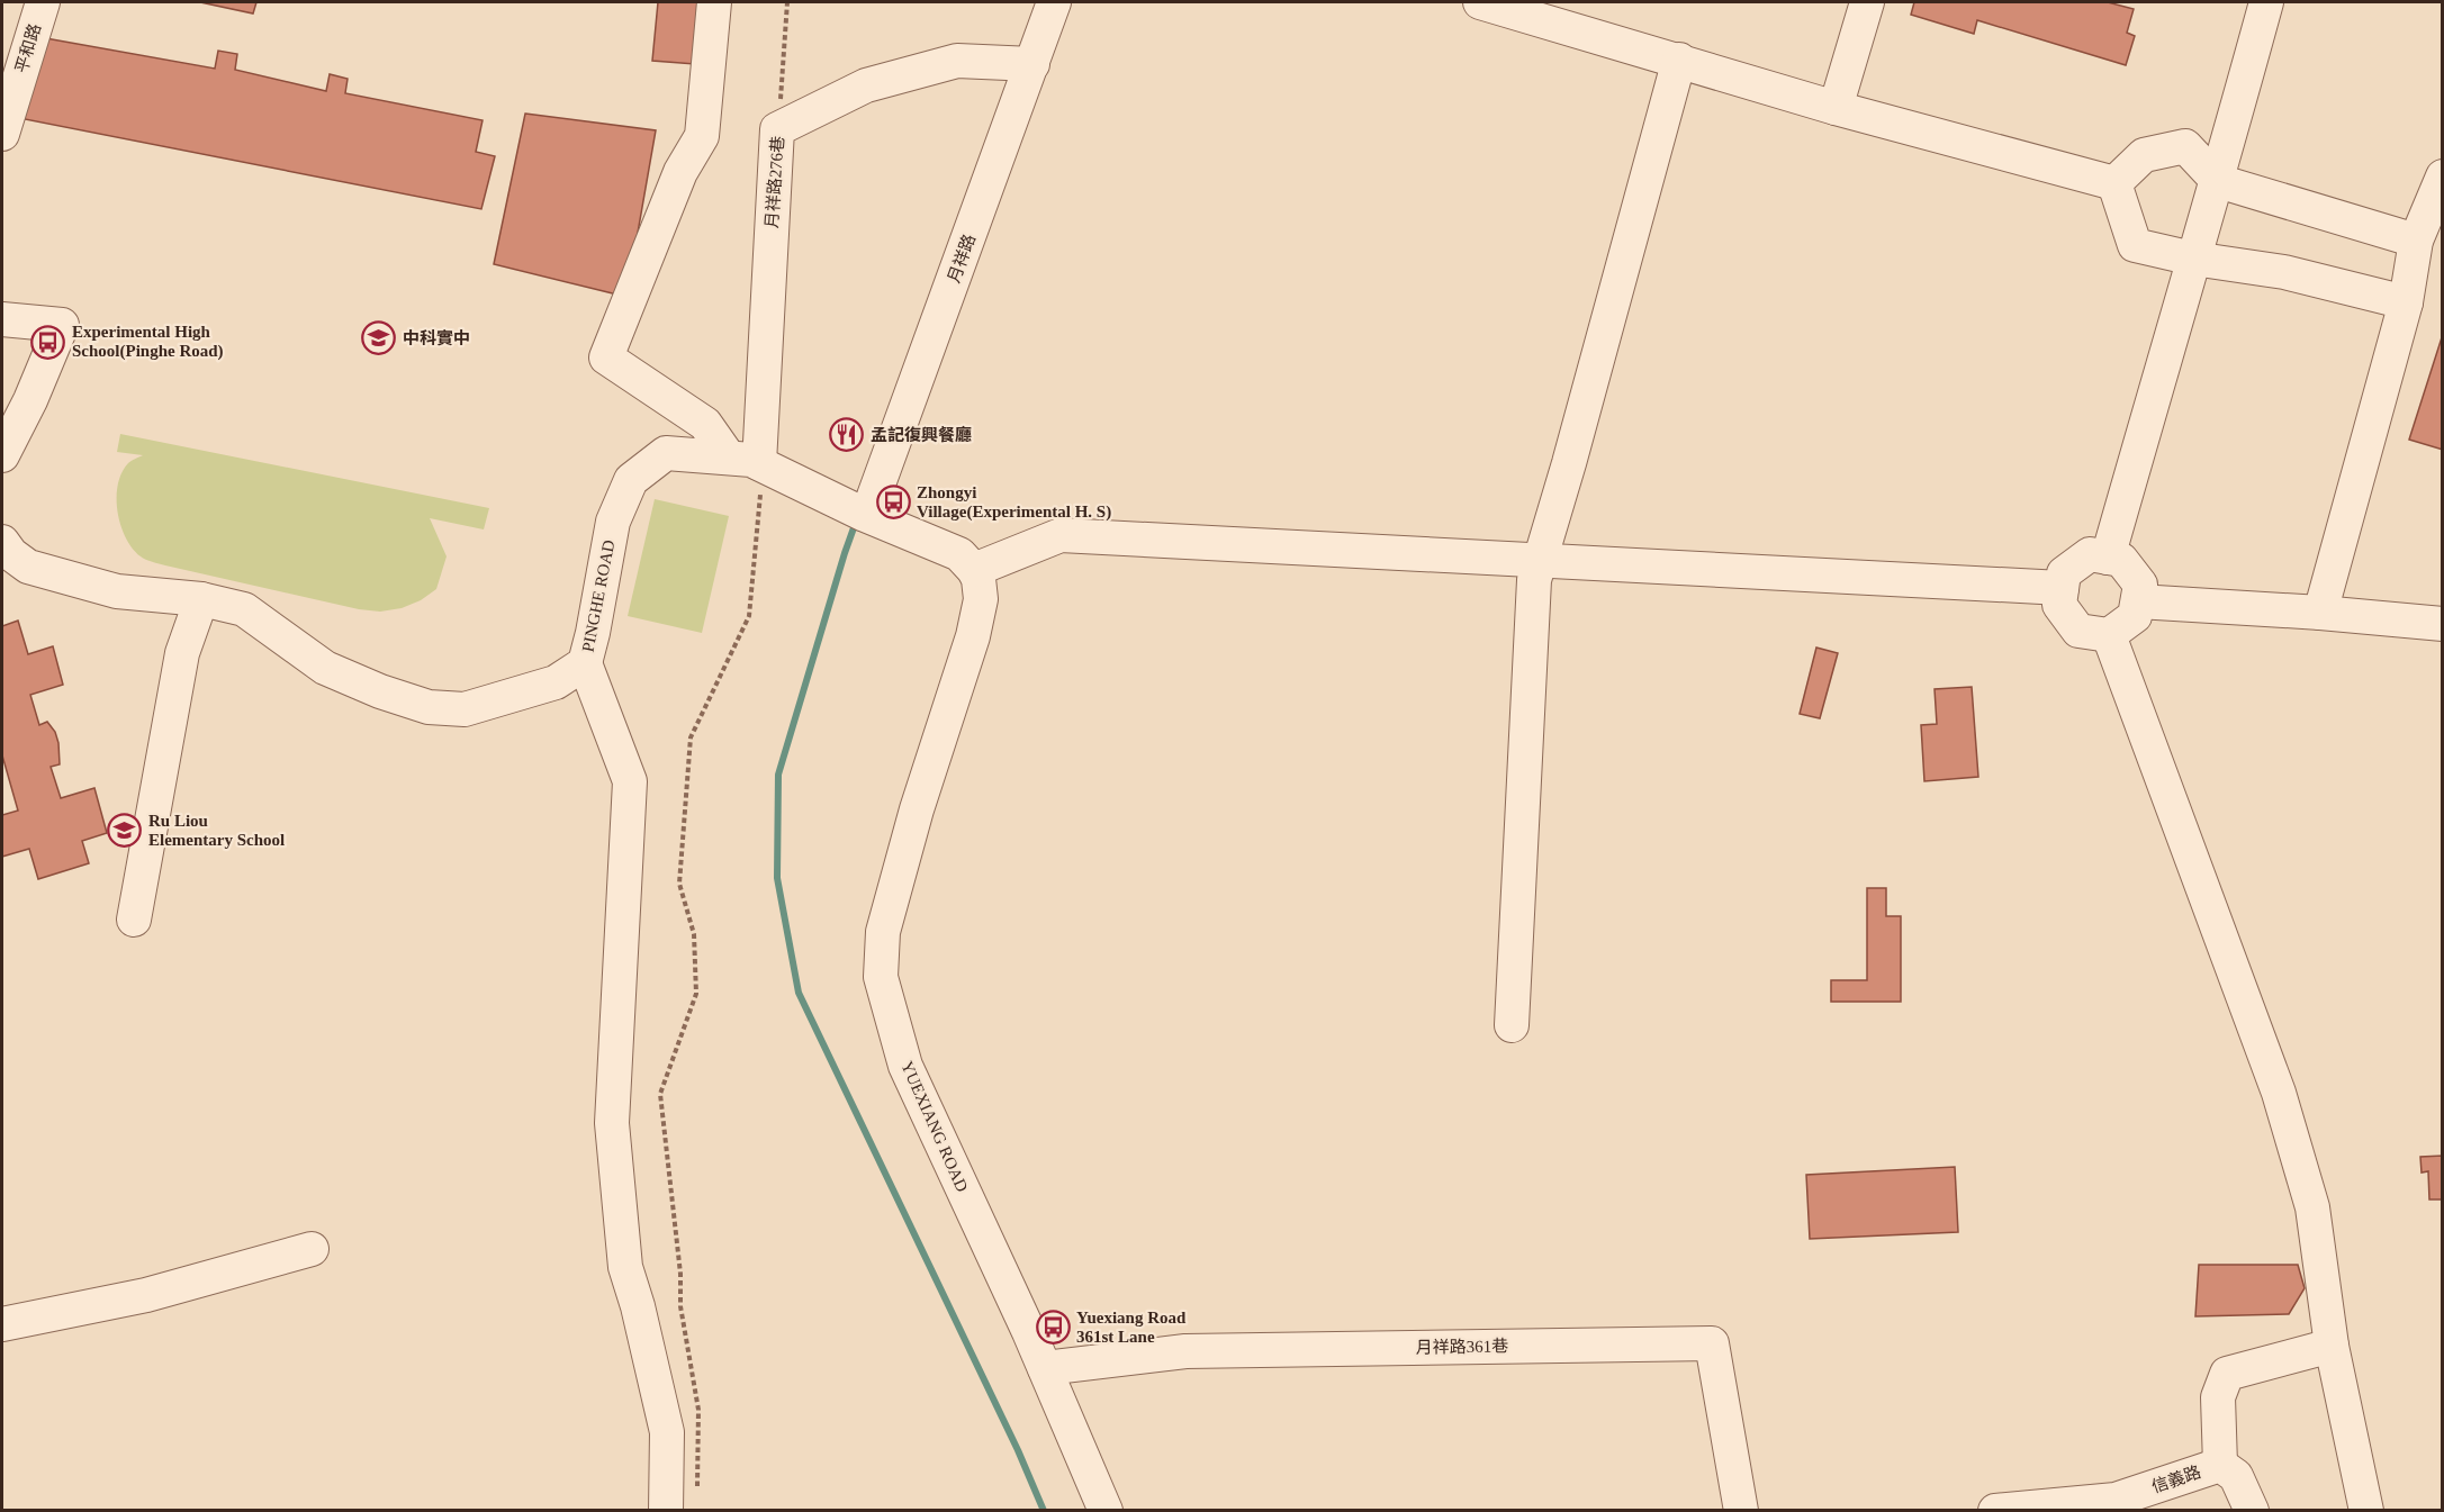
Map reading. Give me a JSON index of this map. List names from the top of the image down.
{
  "streets": {
    "street": [
      "平和路",
      "月祥路276巷",
      "月祥路",
      "PINGHE ROAD",
      "YUEXIANG ROAD",
      "月祥路361巷",
      "信義路"
    ]
  },
  "crossings": [
    ["月祥路276巷", "月祥路"],
    ["月祥路276巷", "PINGHE ROAD"],
    ["月祥路", "PINGHE ROAD"],
    ["YUEXIANG ROAD", "月祥路361巷"]
  ],
  "places": {
    "school or university": ["中科實中", "Ru Liou Elementary School"],
    "bus stop": ["Experimental High School(Pinghe Road)", "Zhongyi Village(Experimental H. S)", "Yuexiang Road 361st Lane"],
    "restaurant": ["孟記復興餐廳"]
  }
}
